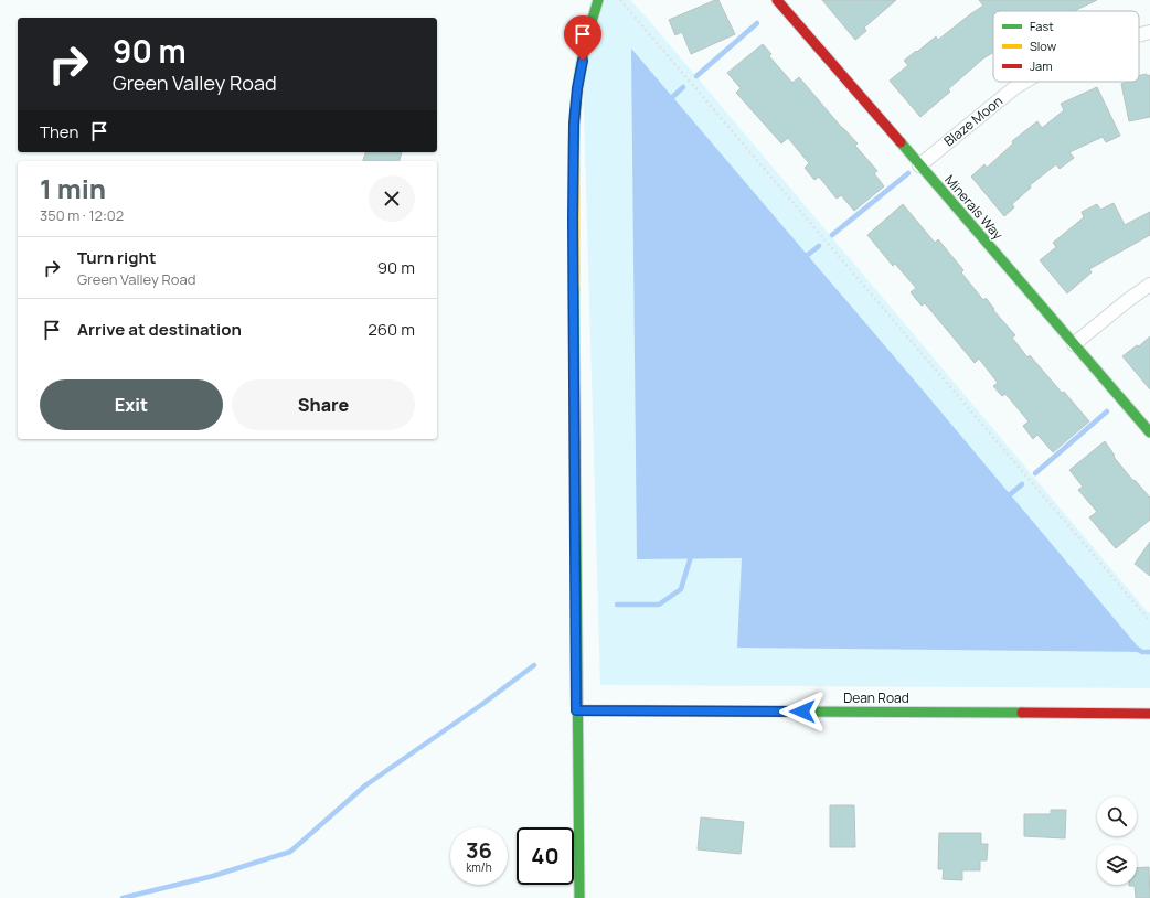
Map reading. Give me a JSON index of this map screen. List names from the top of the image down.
{
  "streets": {
    "street": ["Blaze Moon", "Minerals Way", "Dean Road"]
  },
  "crossings": [
    ["Blaze Moon", "Minerals Way"]
  ],
  "legend": ["Fast", "Slow", "Jam"],
  "page": {
    "turn": ["90 m", "Green Valley Road"],
    "then": "Then",
    "heading": ["1 min", "350 m · 12:02"],
    "list": [
      {
        "name": "Turn right",
        "note": "Green Valley Road",
        "value": "90 m"
      },
      {
        "name": "Arrive at destination",
        "value": "260 m"
      }
    ],
    "buttons": ["Exit", "Share"],
    "speed": "36 km/h",
    "limit": "40"
  }
}
